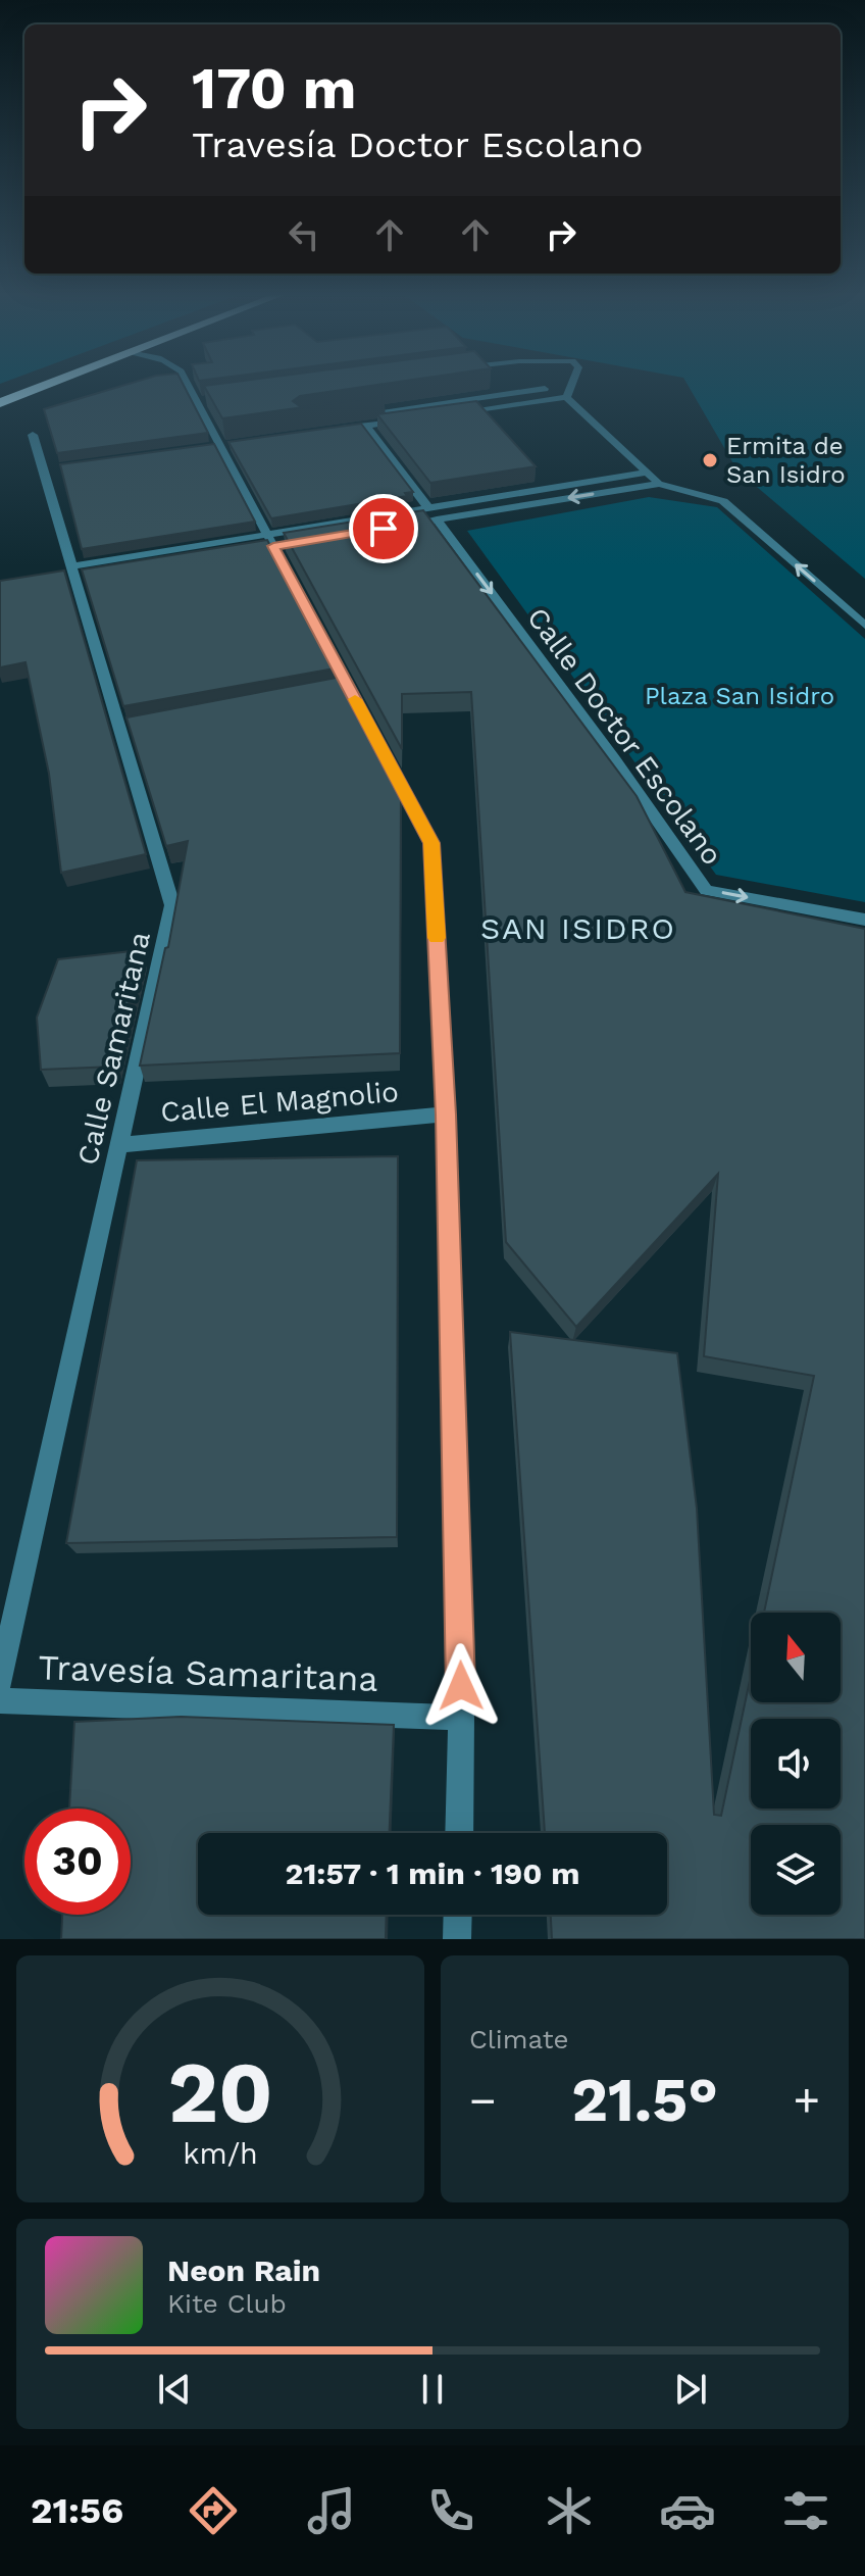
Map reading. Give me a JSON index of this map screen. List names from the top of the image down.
{
  "streets": {
    "street": [
      "Calle Doctor Escolano",
      "Calle Samaritana",
      "Calle El Magnolio",
      "Travesía Samaritana"
    ]
  },
  "crossings": [
    ["Calle Samaritana", "Calle El Magnolio"]
  ],
  "one_way": ["Calle Doctor Escolano"],
  "districts": ["SAN ISIDRO"],
  "parks": ["Plaza San Isidro"],
  "places": ["Ermita de San Isidro"],
  "north": "top",
  "page": {
    "turn": ["170 m", "Travesía Doctor Escolano"],
    "limit": "30",
    "trip": "21:57 · 1 min · 190 m",
    "tile": "Climate",
    "heat": ["−", "21.5°", "+"],
    "song": ["Neon Rain", "Kite Club"],
    "tabs": "21:56",
    "gauge": ["20", "km/h"]
  }
}
